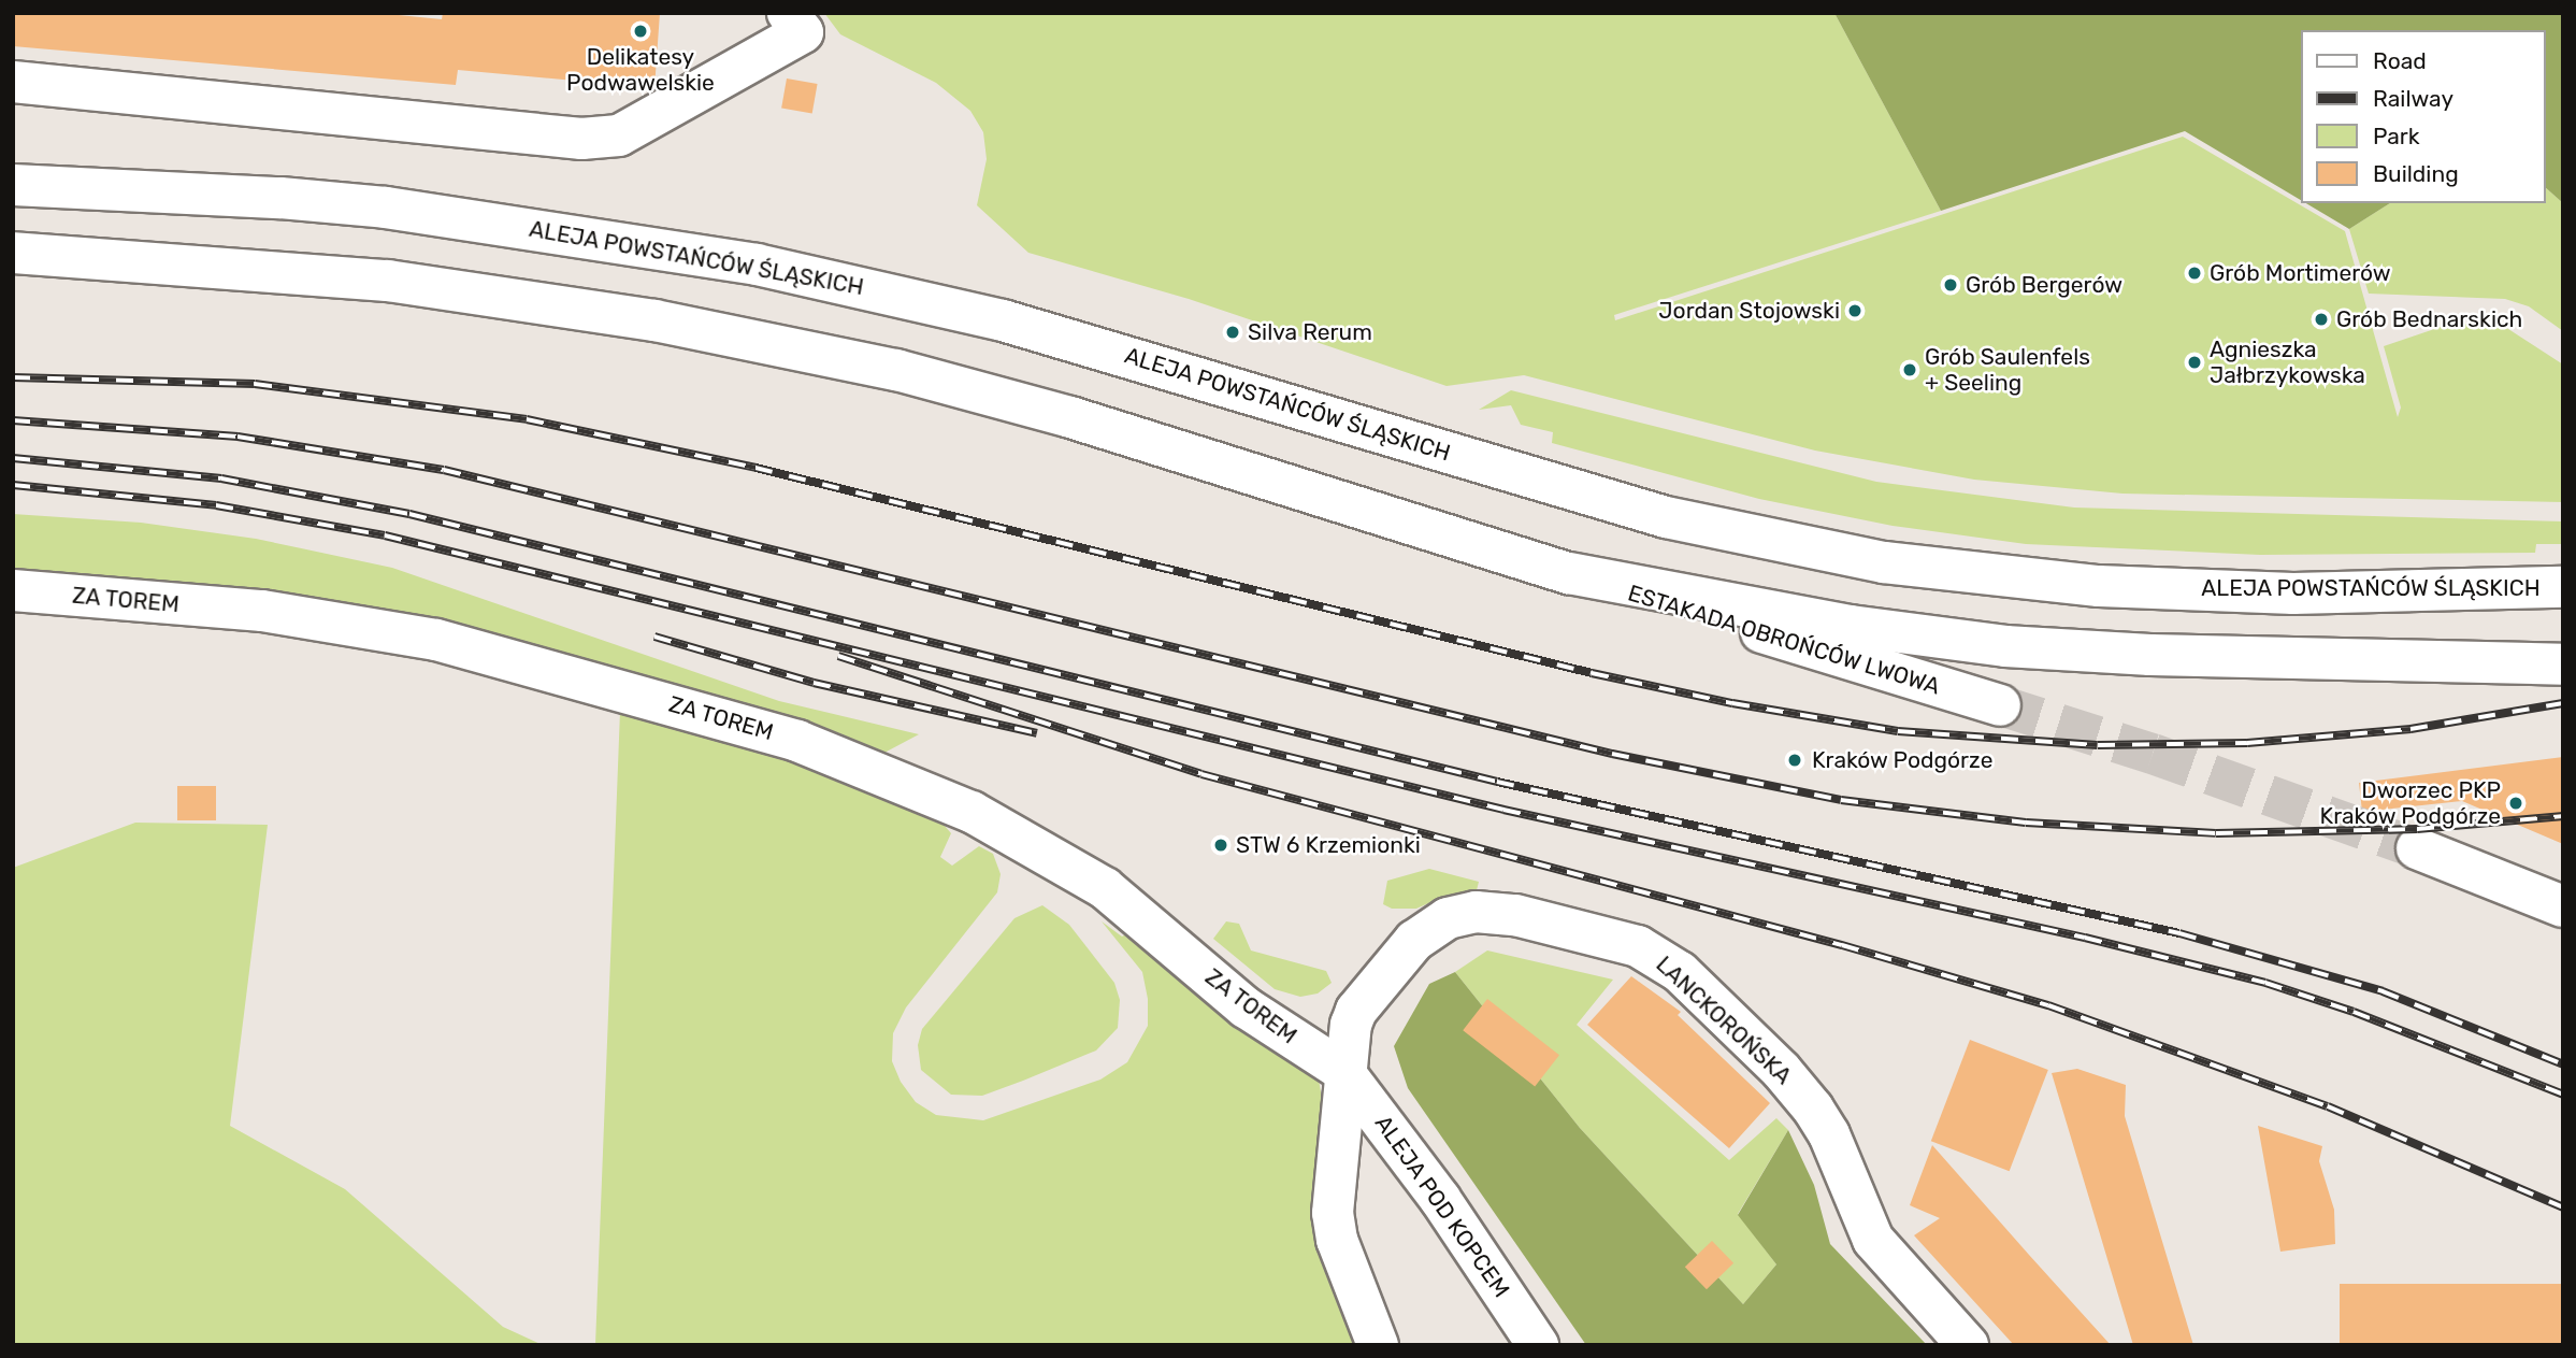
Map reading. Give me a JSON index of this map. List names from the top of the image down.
{
  "streets": {
    "main road": [
      "ALEJA POWSTAŃCÓW ŚLĄSKICH",
      "ZA TOREM",
      "ESTAKADA OBROŃCÓW LWOWA",
      "LANCKOROŃSKA",
      "ALEJA POD KOPCEM"
    ]
  },
  "crossings": [
    ["ZA TOREM", "LANCKOROŃSKA"],
    ["ZA TOREM", "ALEJA POD KOPCEM"],
    ["LANCKOROŃSKA", "ALEJA POD KOPCEM"]
  ],
  "places": [
    "Delikatesy Podwawelskie",
    "Grób Mortimerów",
    "Grób Bergerów",
    "Jordan Stojowski",
    "Grób Bednarskich",
    "Silva Rerum",
    "Agnieszka Jałbrzykowska",
    "Grób Saulenfels + Seeling",
    "Kraków Podgórze",
    "Dworzec PKP Kraków Podgórze",
    "STW 6 Krzemionki"
  ],
  "legend": [
    "Road",
    "Railway",
    "Park",
    "Building"
  ]
}
